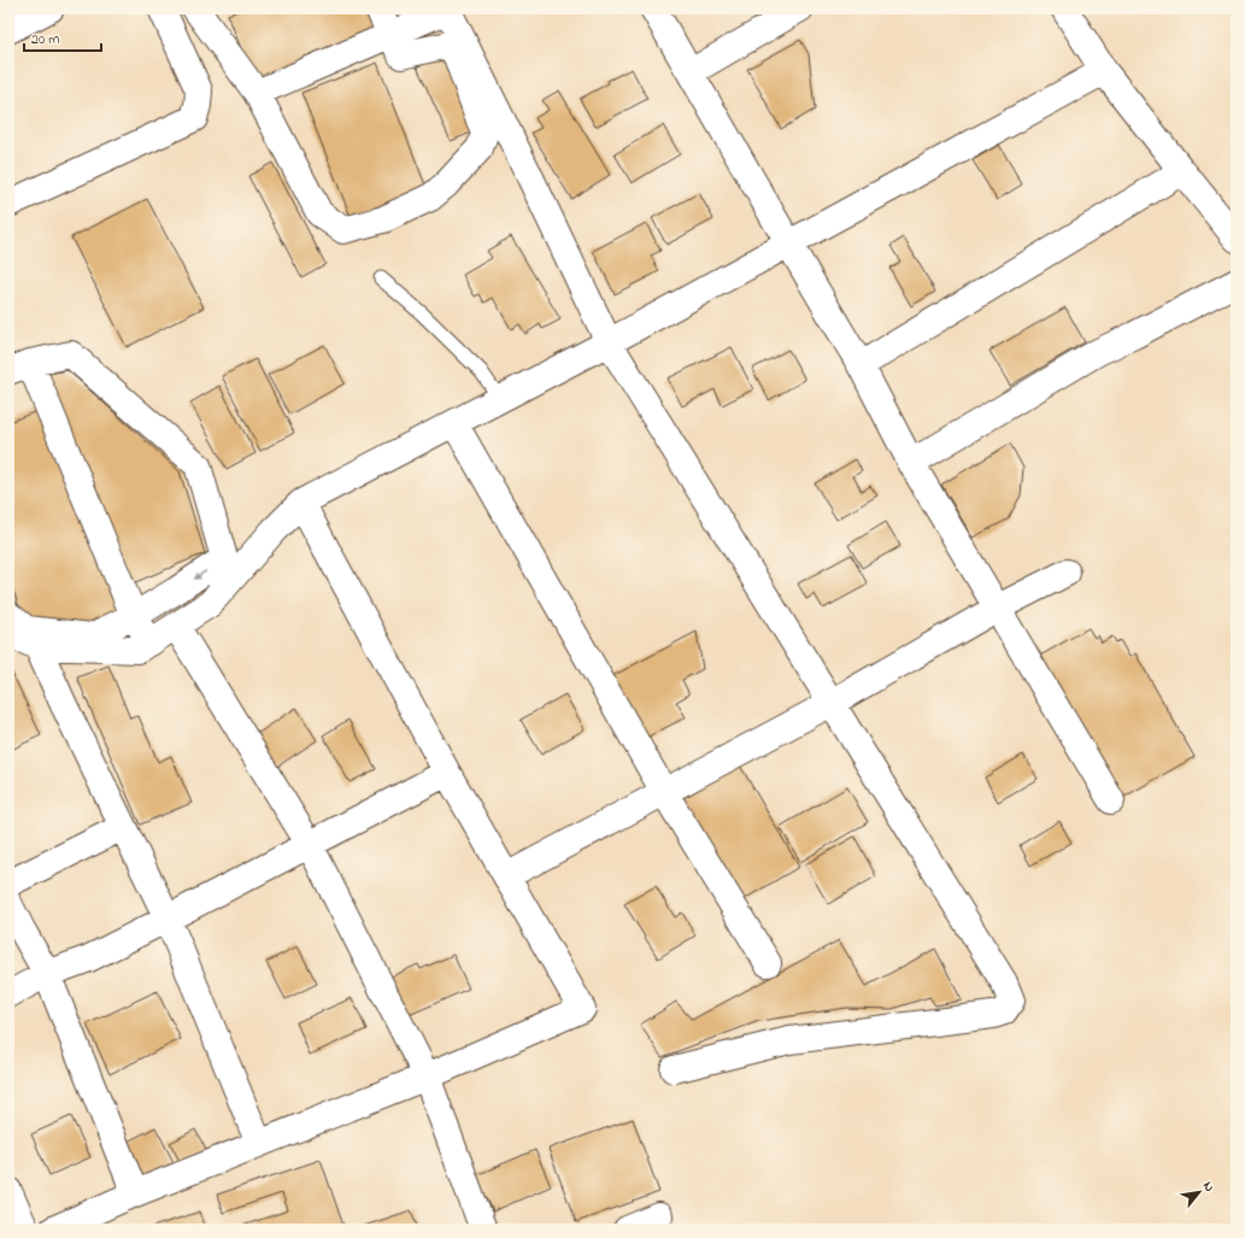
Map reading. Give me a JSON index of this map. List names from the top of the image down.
{
  "scale_bar": "20 m",
  "north": "top right"
}
